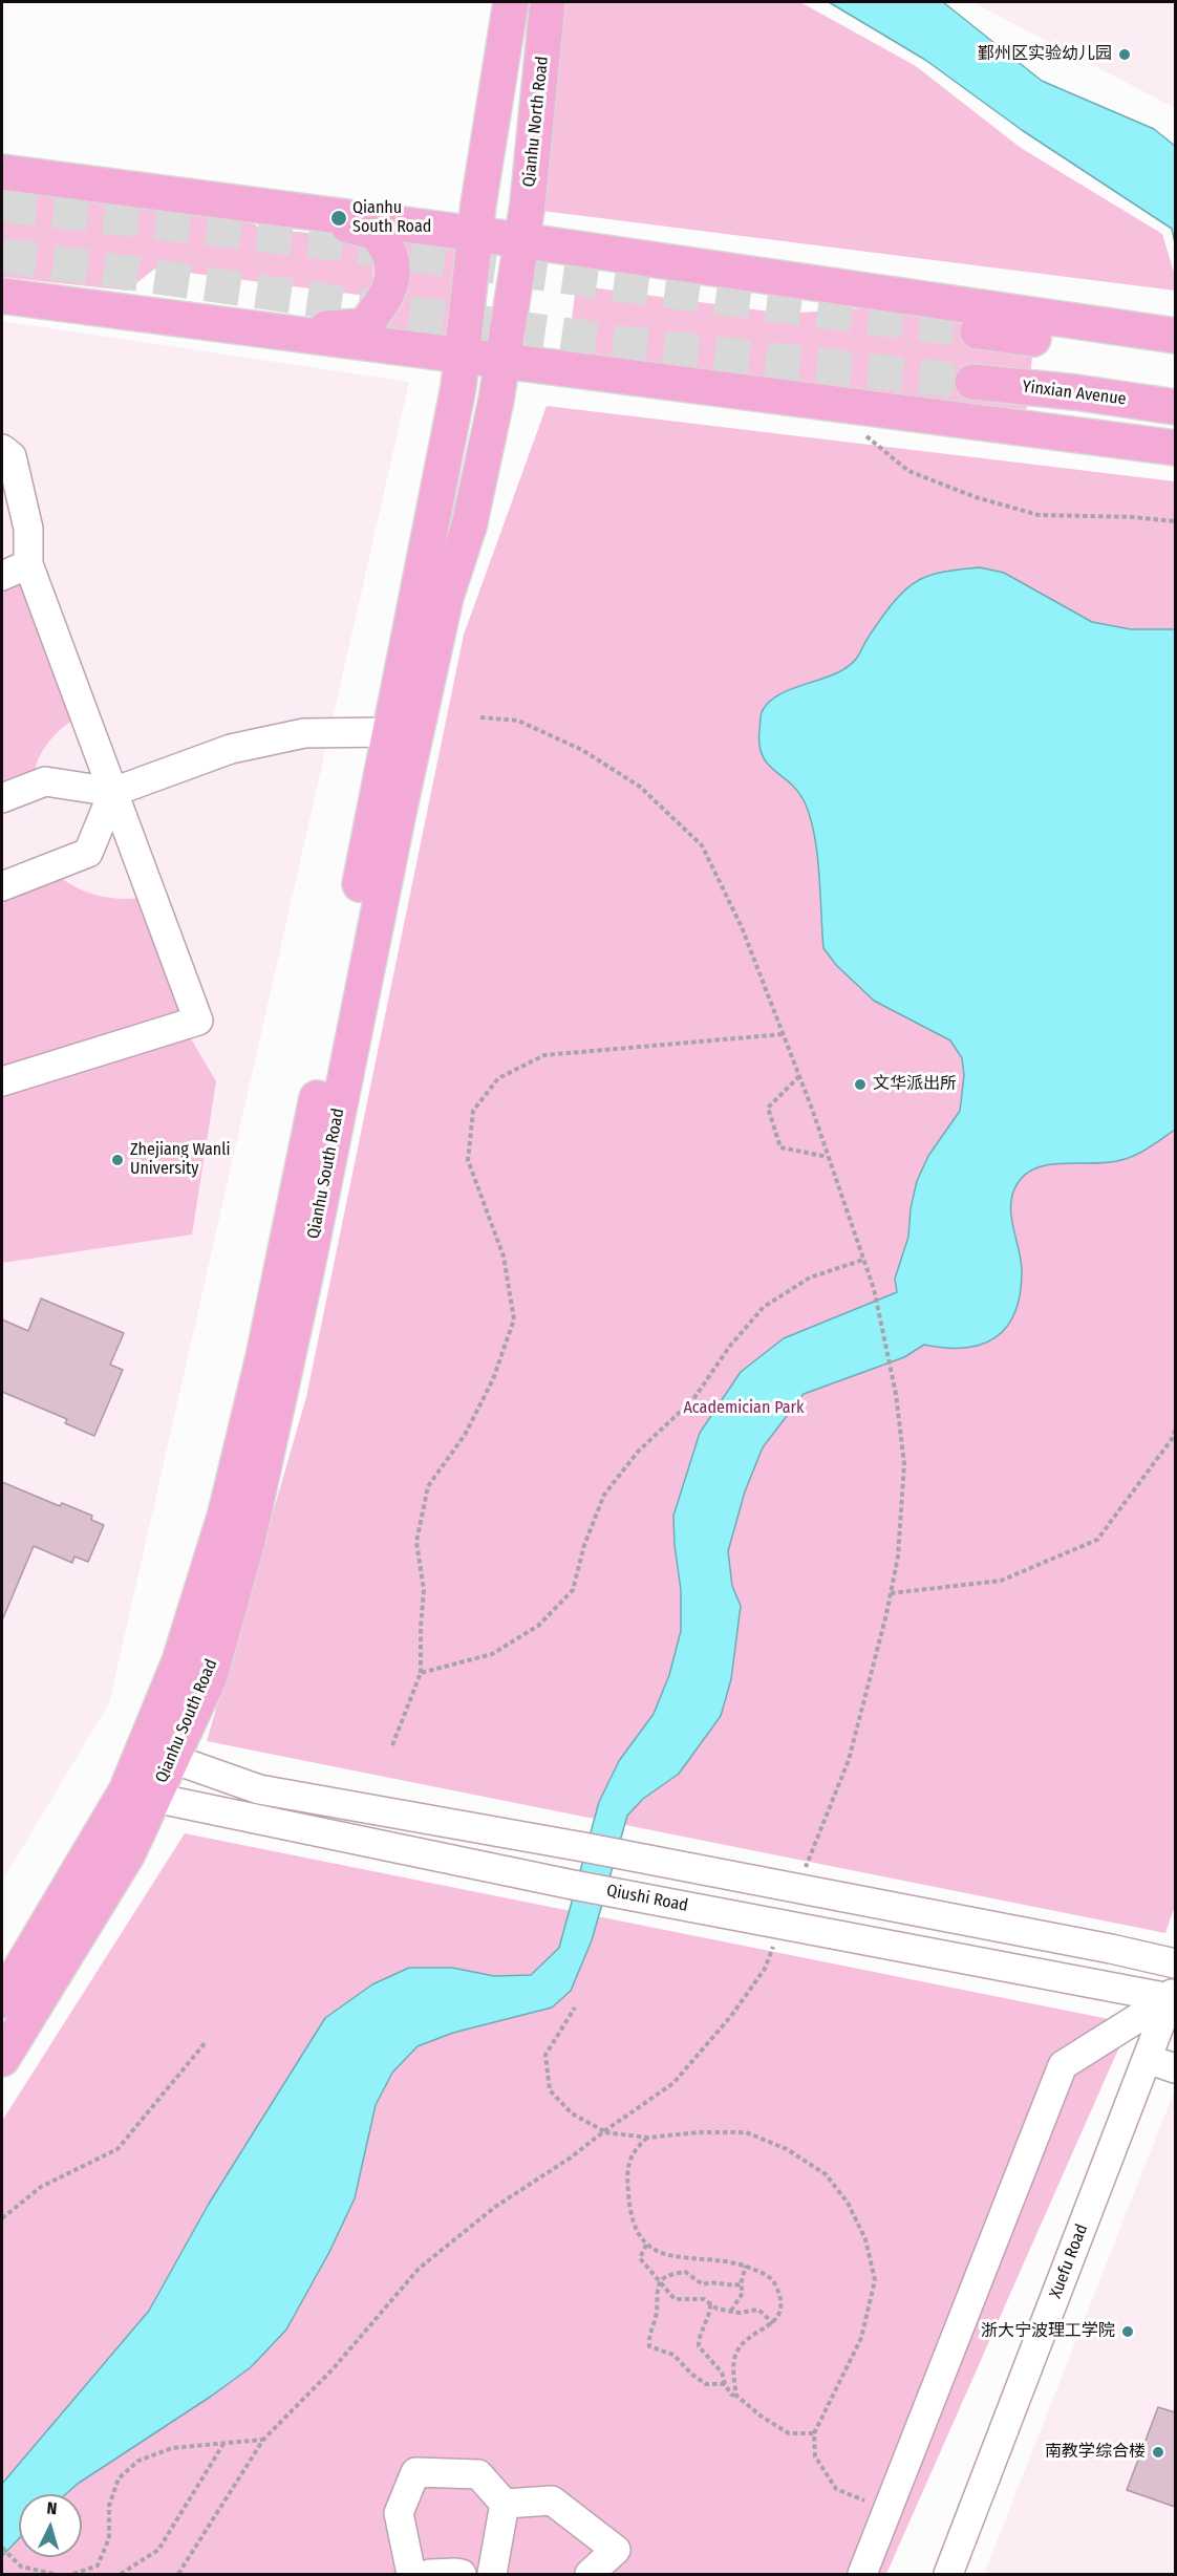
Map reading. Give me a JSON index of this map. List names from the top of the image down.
{
  "streets": {
    "main road": ["Qianhu North Road", "Yinxian Avenue", "Qianhu South Road"],
    "street": ["Qiushi Road", "Xuefu Road"]
  },
  "crossings": [
    ["Qianhu North Road", "Qianhu South Road"],
    ["Qianhu South Road", "Qiushi Road"],
    ["Qiushi Road", "Xuefu Road"]
  ],
  "parks": ["Academician Park"],
  "places": [
    "鄞州区实验幼儿园",
    "Qianhu South Road",
    "文华派出所",
    "Zhejiang Wanli University",
    "浙大宁波理工学院",
    "南教学综合楼"
  ],
  "north": "top"
}
